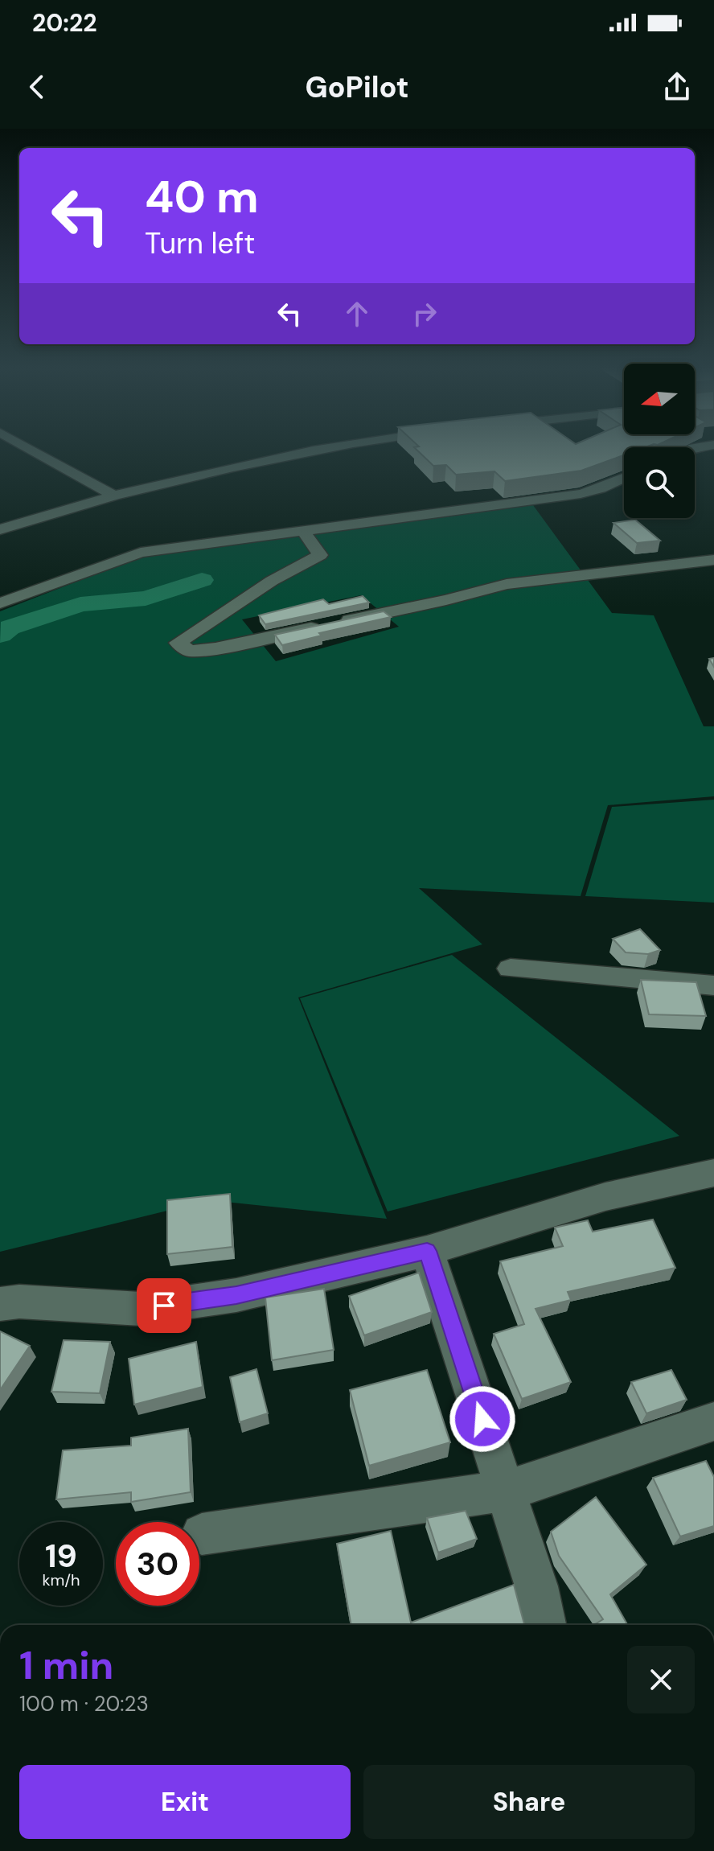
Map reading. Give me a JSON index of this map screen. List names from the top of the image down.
{
  "north": "left",
  "page": {
    "status": "20:22",
    "header": "GoPilot",
    "turn": ["40 m", "Turn left"],
    "speed": "19 km/h",
    "limit": "30",
    "heading": ["1 min", "100 m · 20:23"],
    "buttons": ["Exit", "Share"]
  }
}
